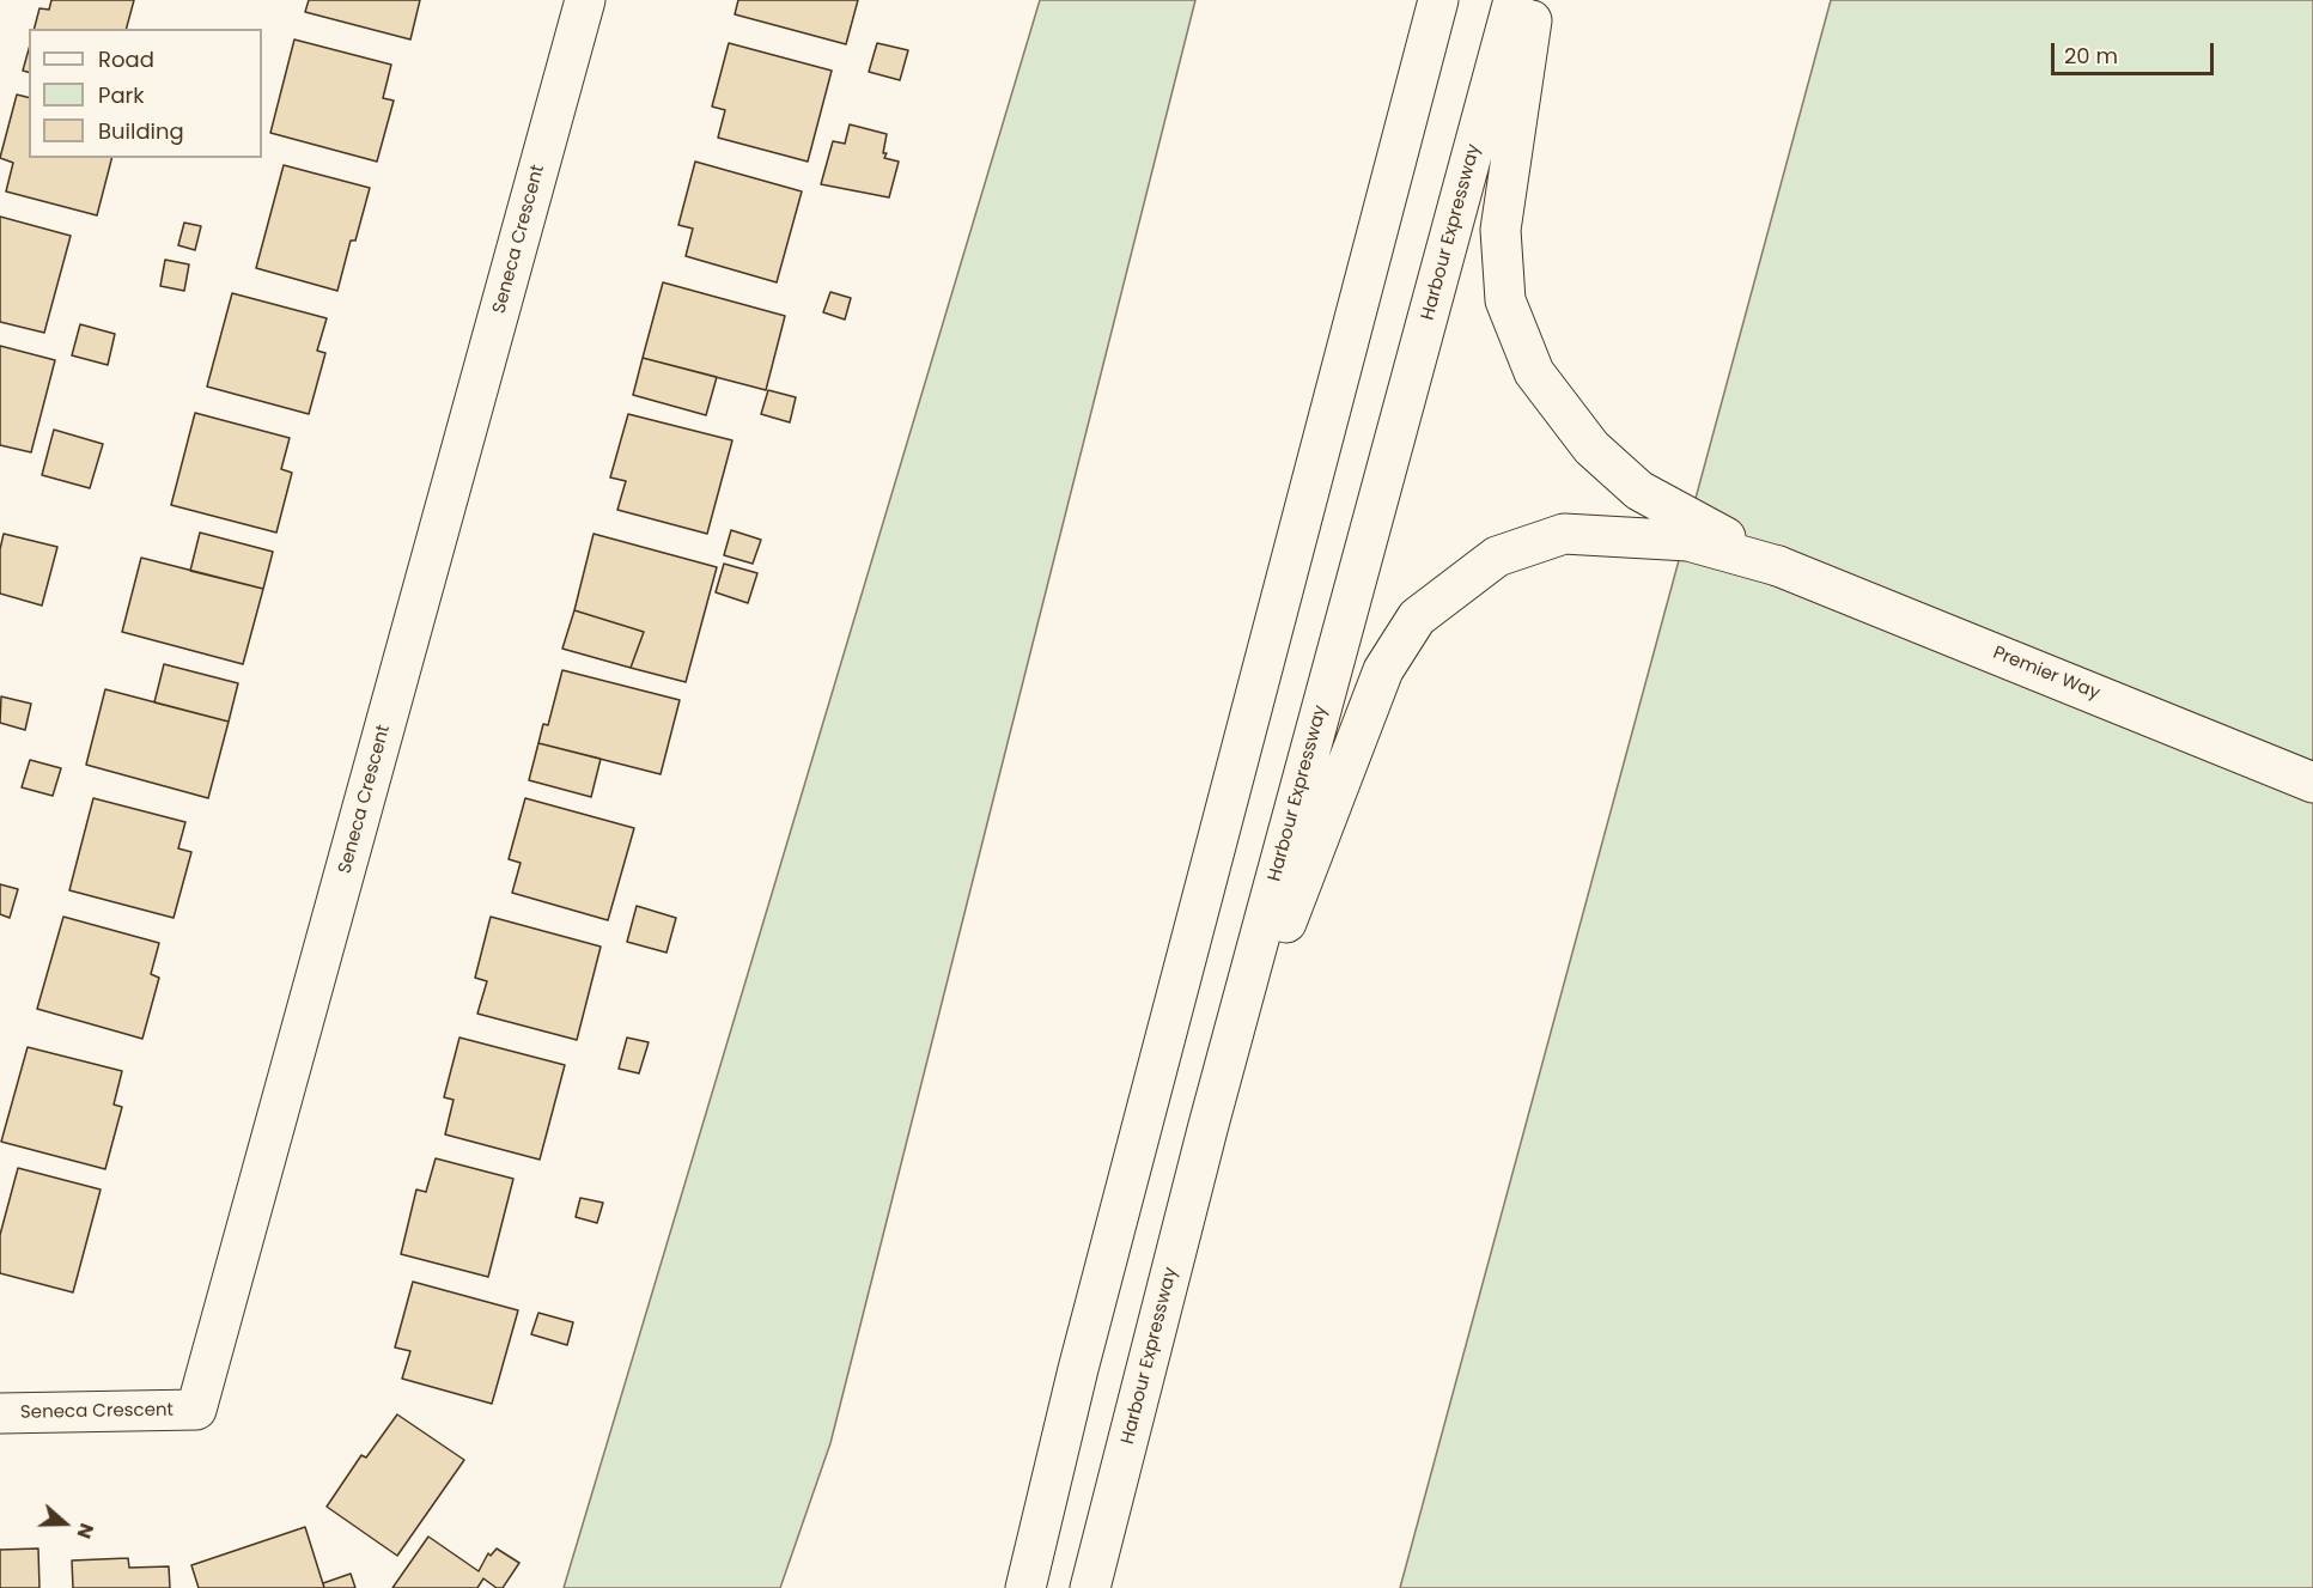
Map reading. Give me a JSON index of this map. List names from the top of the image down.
{
  "streets": {
    "main road": ["Harbour Expressway", "Seneca Crescent", "Premier Way"]
  },
  "legend": ["Road", "Park", "Building"],
  "scale_bar": "20 m",
  "north": "right"
}
